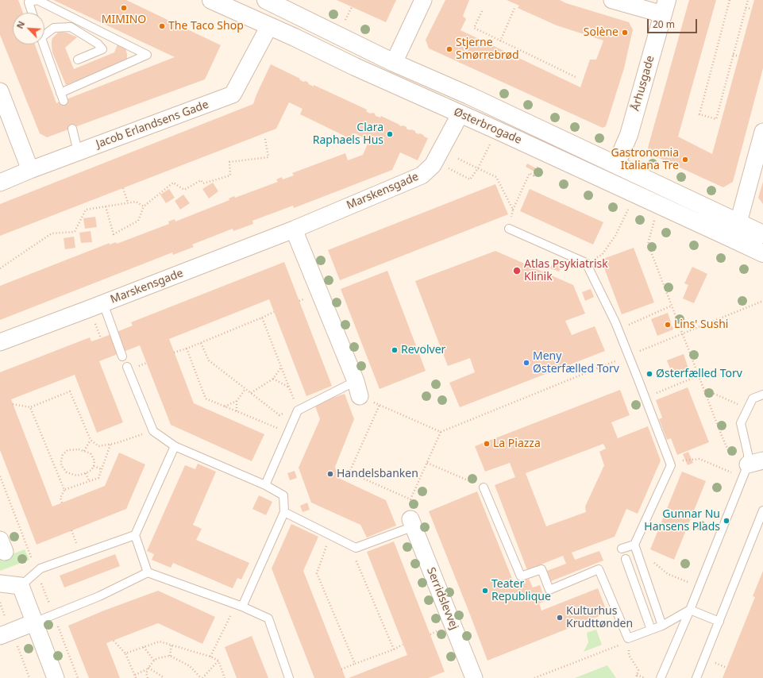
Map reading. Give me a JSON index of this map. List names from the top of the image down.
{
  "streets": {
    "street": [
      "Århusgade",
      "Jacob Erlandsens Gade",
      "Østerbrogade",
      "Marskensgade",
      "Serridslevvej"
    ]
  },
  "crossings": [
    ["Århusgade", "Østerbrogade"],
    ["Jacob Erlandsens Gade", "Østerbrogade"],
    ["Østerbrogade", "Marskensgade"]
  ],
  "places": [
    "MIMINO",
    "The Taco Shop",
    "Solène",
    "Stjerne Smørrebrød",
    "Clara Raphaels Hus",
    "Gastronomia Italiana Tre",
    "Atlas Psykiatrisk Klinik",
    "Lins' Sushi",
    "Revolver",
    "Meny Østerfælled Torv",
    "Østerfælled Torv",
    "La Piazza",
    "Handelsbanken",
    "Gunnar Nu Hansens Plads",
    "Teater Republique",
    "Kulturhus Krudttønden"
  ],
  "scale_bar": "20 m",
  "north": "top left"
}
